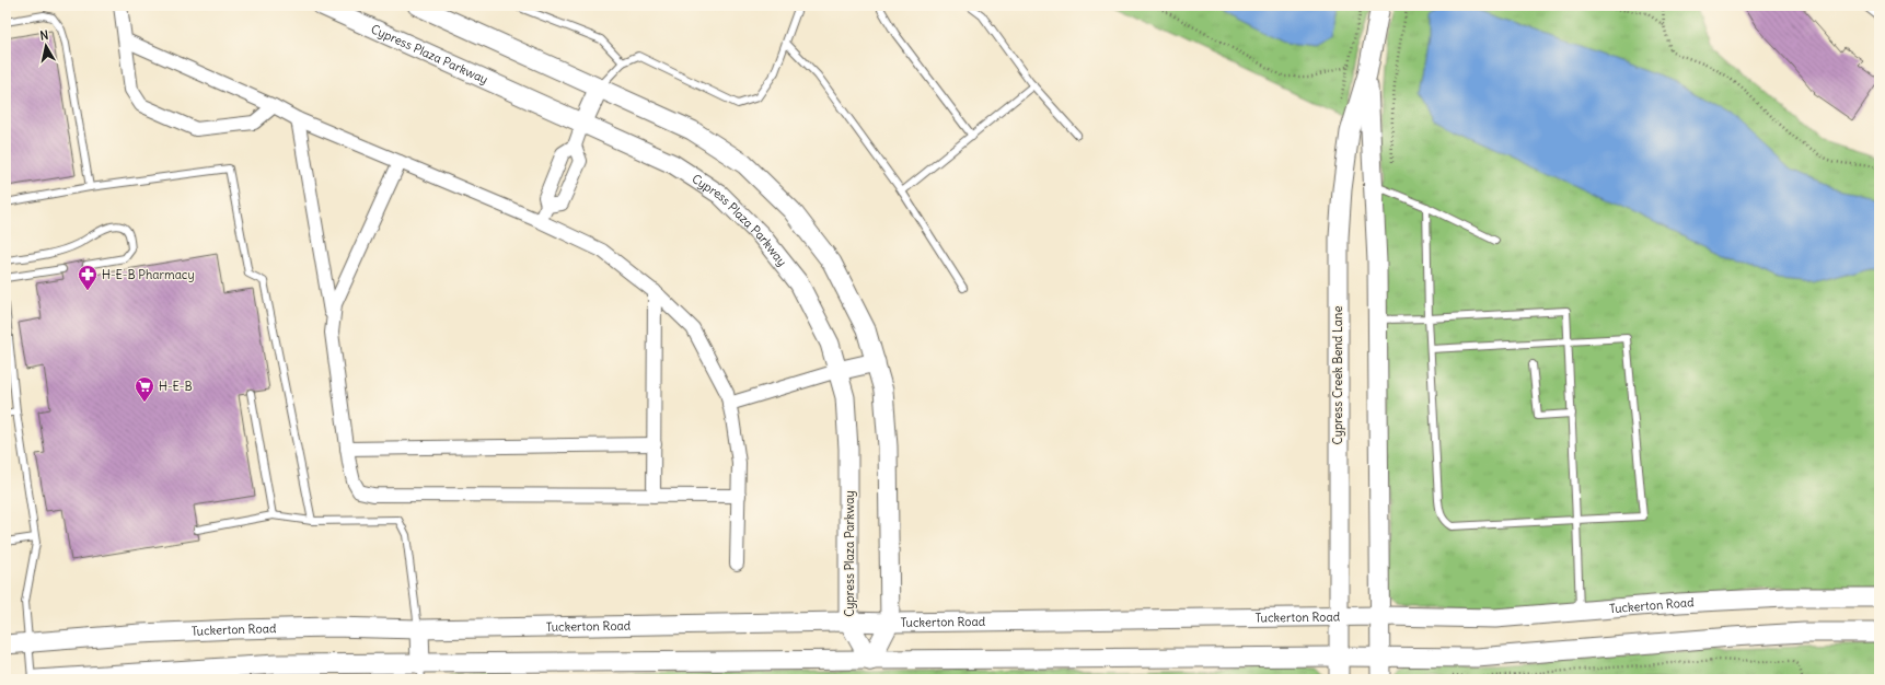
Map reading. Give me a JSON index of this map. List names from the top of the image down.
{
  "streets": {
    "main road": ["Cypress Plaza Parkway", "Cypress Creek Bend Lane", "Tuckerton Road"]
  },
  "crossings": [
    ["Cypress Plaza Parkway", "Tuckerton Road"],
    ["Cypress Creek Bend Lane", "Tuckerton Road"]
  ],
  "places": {
    "pharmacy": ["H-E-B Pharmacy"],
    "supermarket": ["H-E-B"]
  },
  "north": "top"
}
